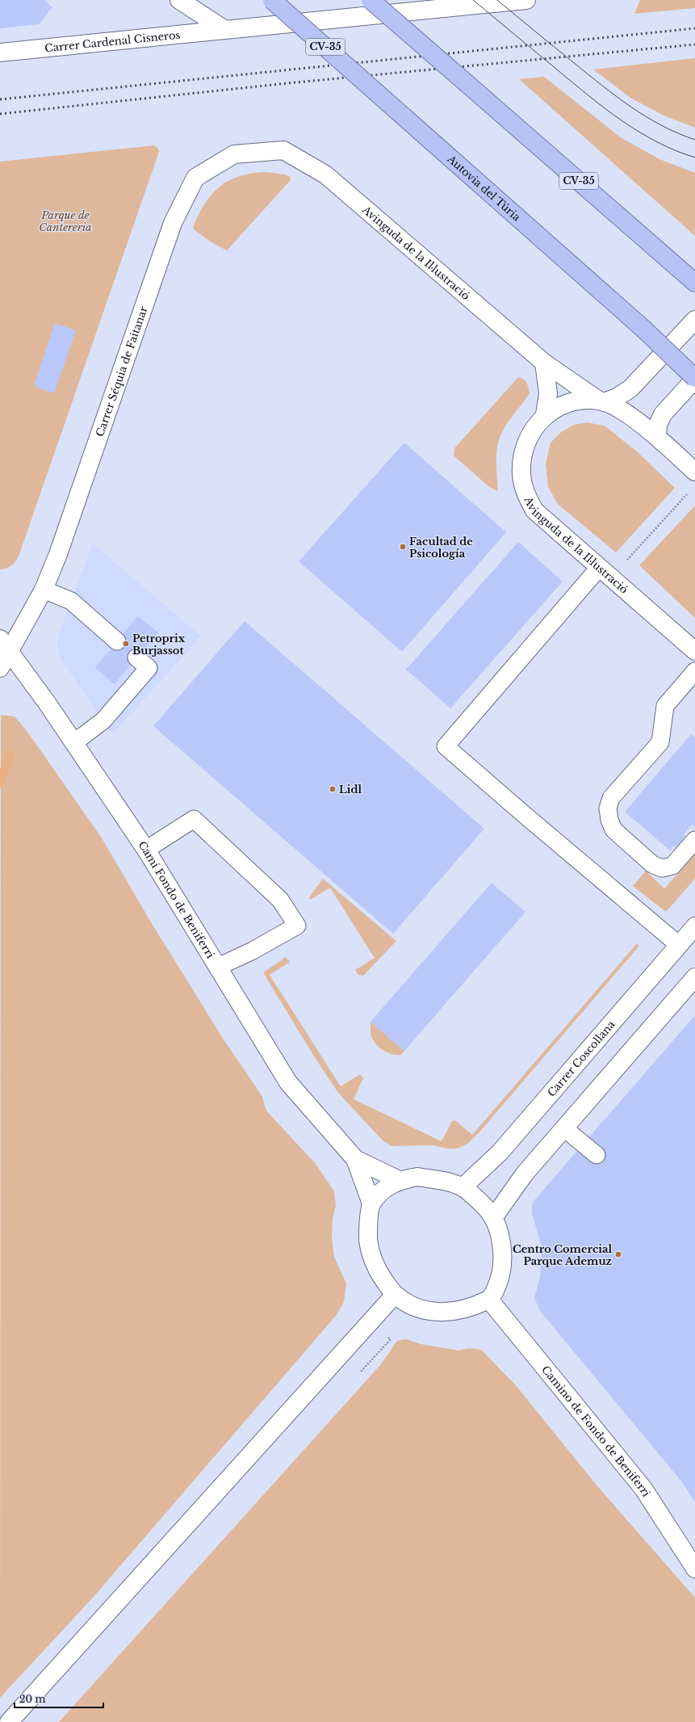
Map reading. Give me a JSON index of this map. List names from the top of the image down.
{
  "streets": {
    "highway": ["CV-35", "Autovia del Túria"],
    "street": [
      "Carrer Cardenal Cisneros",
      "Avinguda de la Il·lustració",
      "Carrer Séquia de Faitanar",
      "Camí Fondo de Beniferri",
      "Carrer Coscollana",
      "Camino de Fondo de Beniferri"
    ]
  },
  "crossings": [
    ["Avinguda de la Il·lustració", "Carrer Séquia de Faitanar"],
    ["Carrer Séquia de Faitanar", "Camí Fondo de Beniferri"]
  ],
  "parks": ["Parque de Cantereria"],
  "places": [
    "Facultad de Psicología",
    "Petroprix Burjassot",
    "Lidl",
    "Centro Comercial Parque Ademuz"
  ],
  "scale_bar": "20 m"
}
